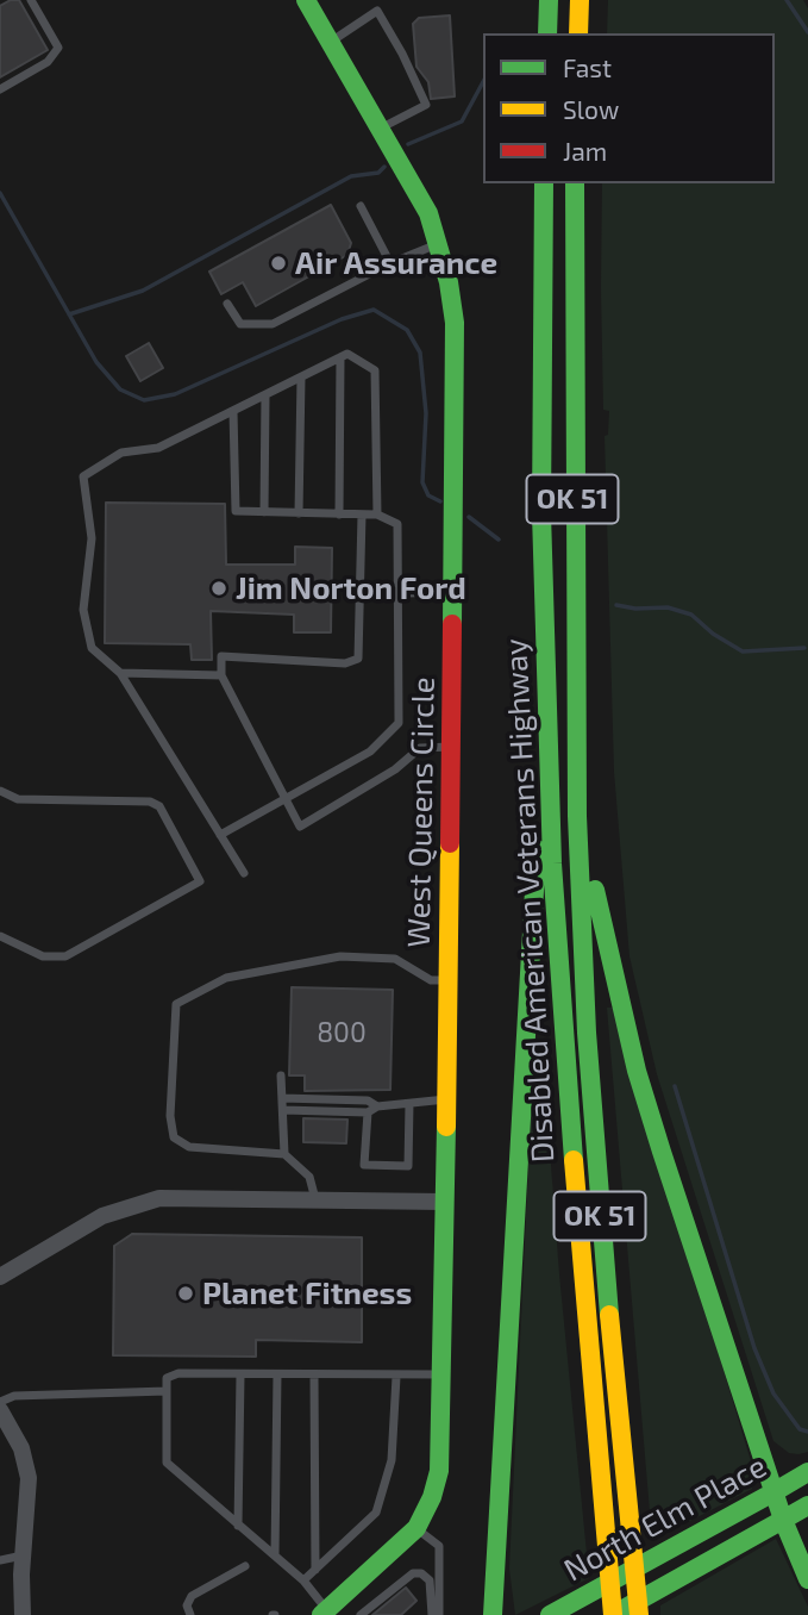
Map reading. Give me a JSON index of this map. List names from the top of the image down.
{
  "streets": {
    "main road": [
      "OK 51",
      "West Queens Circle",
      "Disabled American Veterans Highway",
      "North Elm Place"
    ]
  },
  "crossings": [
    ["Disabled American Veterans Highway", "North Elm Place"]
  ],
  "places": ["Air Assurance", "Jim Norton Ford", "Planet Fitness"],
  "house_numbers": ["800"],
  "legend": ["Fast", "Slow", "Jam"]
}
